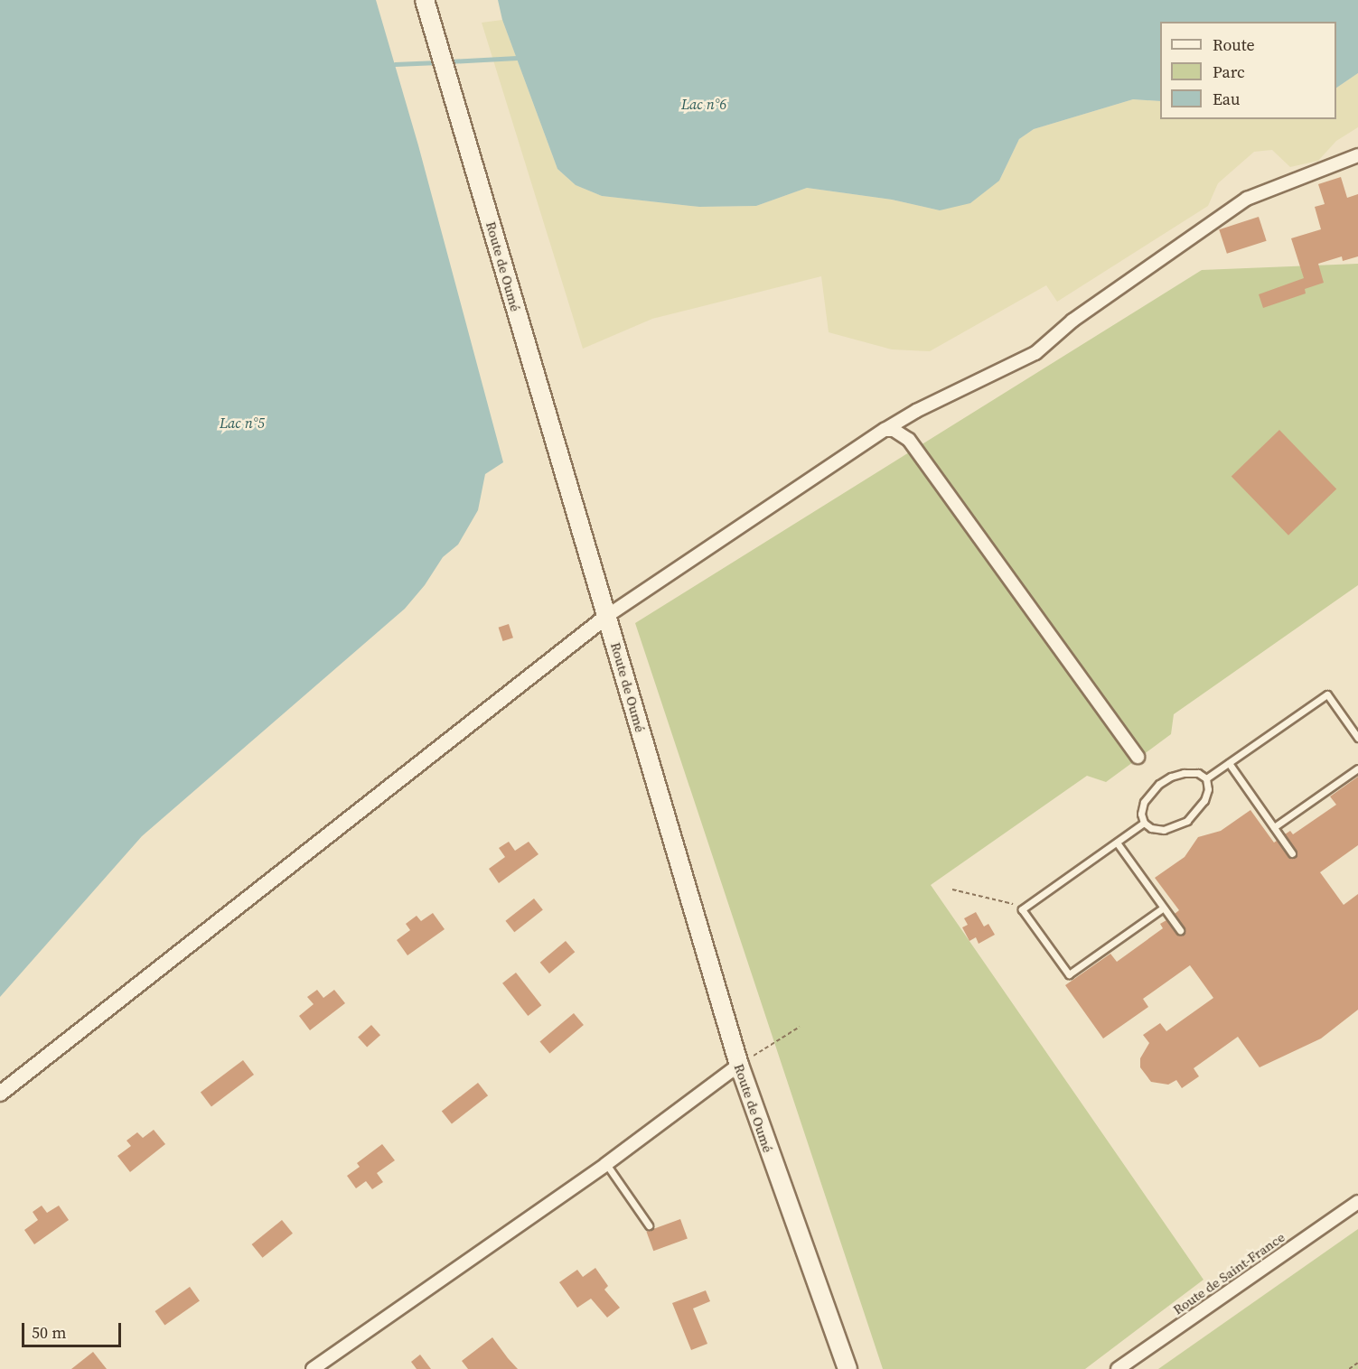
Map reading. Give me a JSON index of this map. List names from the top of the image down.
{
  "streets": {
    "main road": ["Route de Oumé"],
    "street": ["Route de Saint-France"]
  },
  "water": ["Lac n°6", "Lac n°5"],
  "legend": ["Route", "Parc", "Eau"],
  "scale_bar": "50 m"
}
